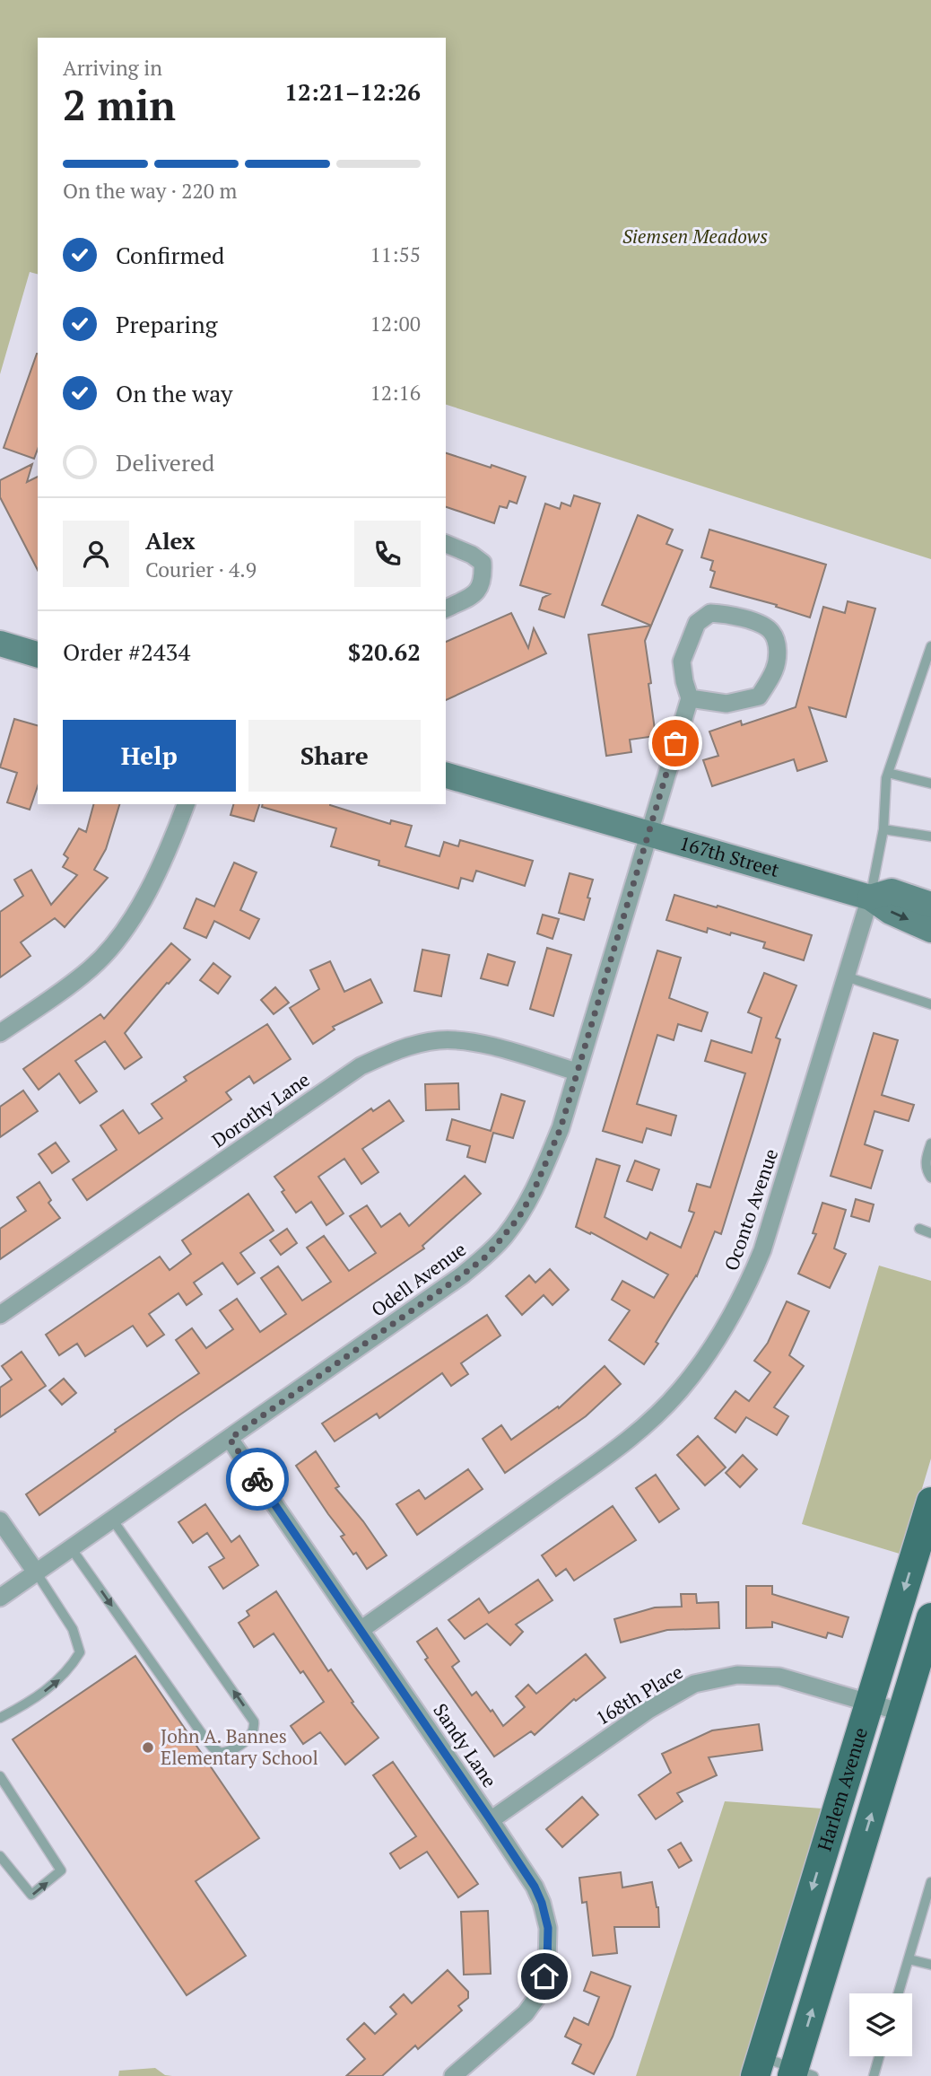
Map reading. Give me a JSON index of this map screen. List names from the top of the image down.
{
  "streets": {
    "main road": ["Harlem Avenue"],
    "street": [
      "167th Street",
      "Dorothy Lane",
      "Oconto Avenue",
      "Odell Avenue",
      "168th Place",
      "Sandy Lane"
    ]
  },
  "crossings": [
    ["167th Street", "Oconto Avenue"],
    ["167th Street", "Odell Avenue"],
    ["Dorothy Lane", "Odell Avenue"],
    ["Oconto Avenue", "Sandy Lane"],
    ["Odell Avenue", "Sandy Lane"],
    ["168th Place", "Sandy Lane"],
    ["168th Place", "Harlem Avenue"]
  ],
  "parks": ["Siemsen Meadows"],
  "places": ["John A. Bannes Elementary School"],
  "page": {
    "heading": ["2 min", "Arriving in", "12:21–12:26"],
    "panel": [
      "Alex",
      "Courier · 4.9",
      "Order #2434",
      "$20.62"
    ],
    "bar": "On the way · 220 m",
    "list": [
      ["Confirmed", "11:55"],
      ["Preparing", "12:00"],
      ["On the way", "12:16"],
      "Delivered"
    ],
    "buttons": ["Help", "Share"]
  }
}
